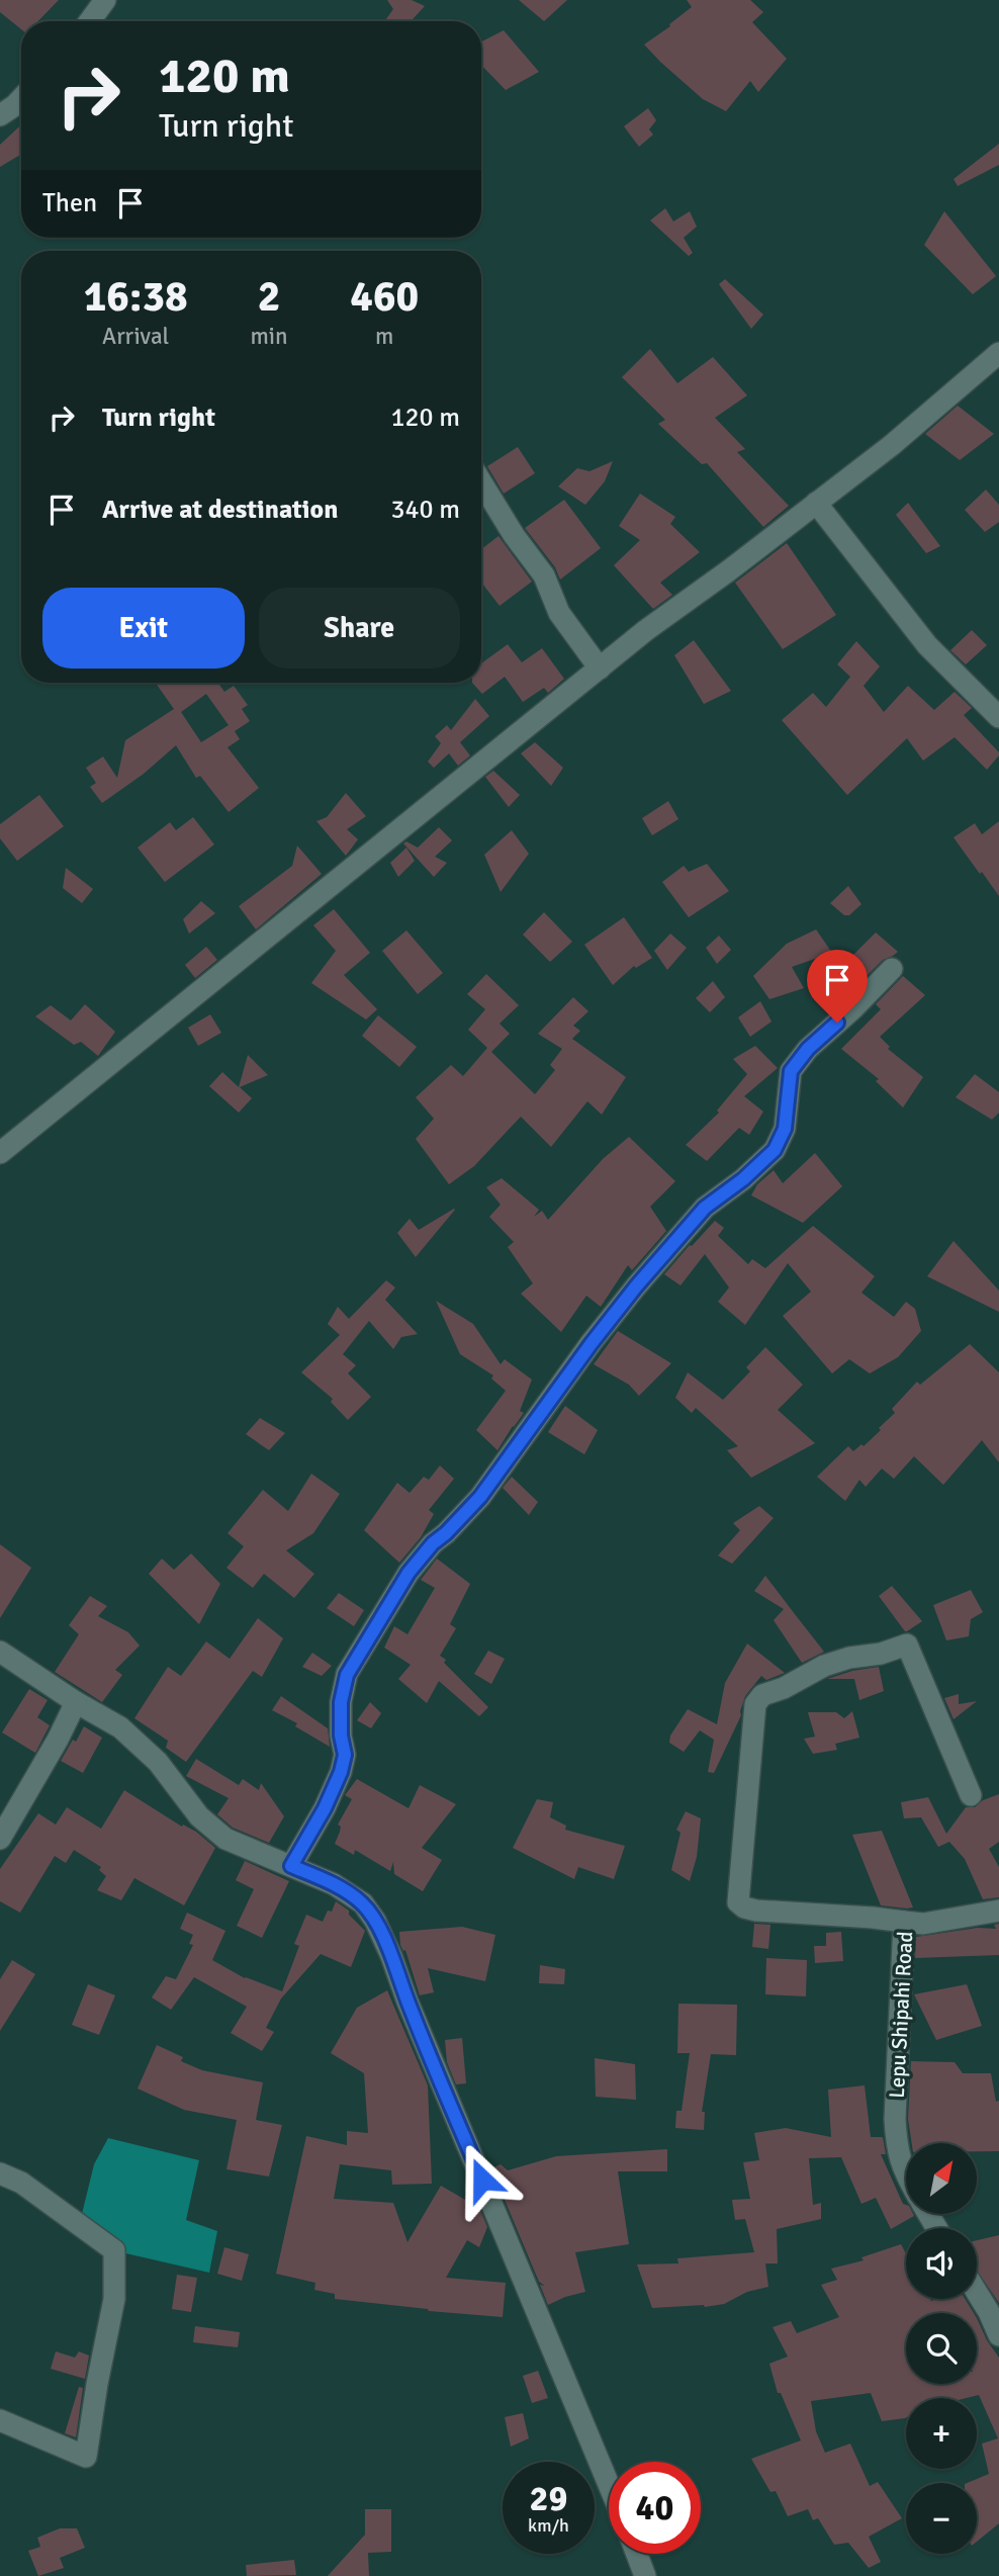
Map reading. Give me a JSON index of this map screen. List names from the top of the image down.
{
  "streets": {
    "street": ["Lepu Shipahi Road"]
  },
  "north": "top right",
  "page": {
    "turn": ["120 m", "Turn right"],
    "then": "Then",
    "eta": [
      "16:38",
      "Arrival",
      "2",
      "min",
      "460",
      "m"
    ],
    "list": [
      {
        "name": "Turn right",
        "value": "120 m"
      },
      {
        "name": "Arrive at destination",
        "value": "340 m"
      }
    ],
    "buttons": ["Exit", "Share"],
    "map_buttons": ["+", "−"],
    "speed": "29 km/h",
    "limit": "40"
  }
}
